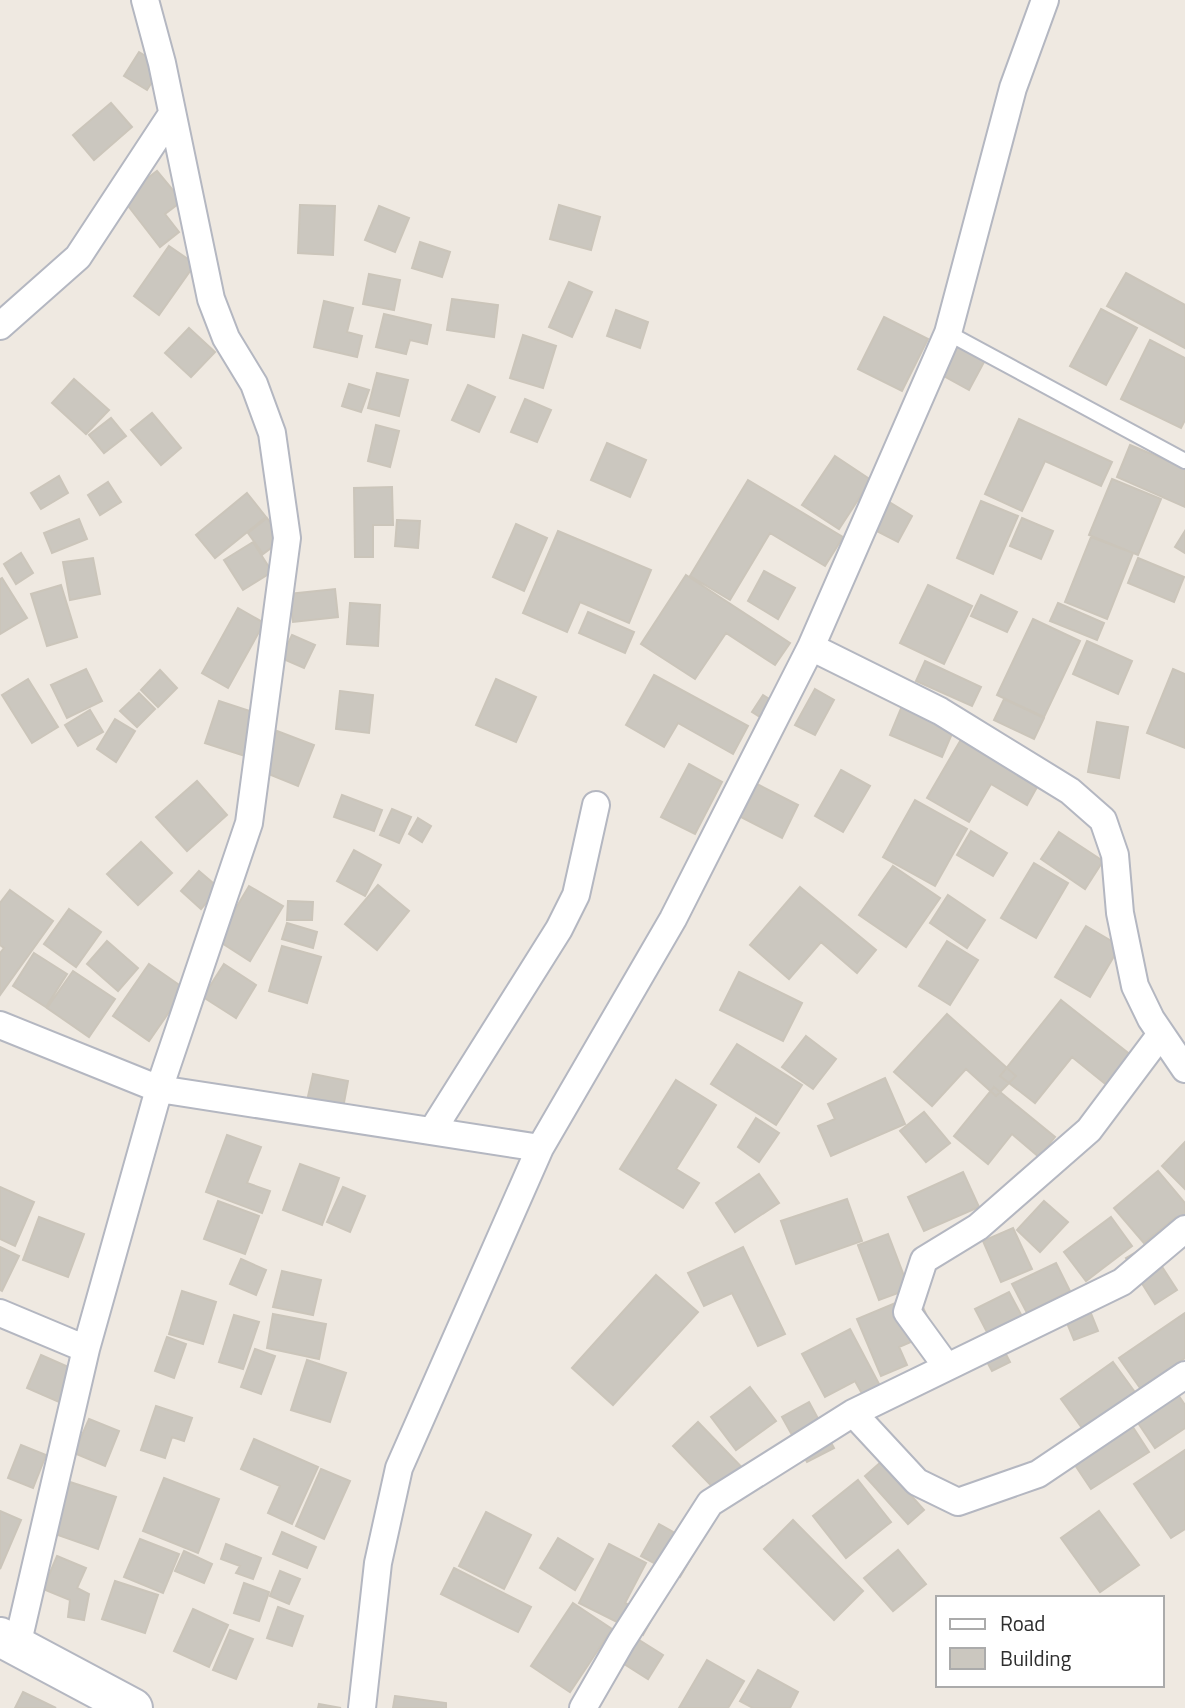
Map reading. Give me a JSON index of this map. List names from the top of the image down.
{
  "legend": ["Road", "Building"]
}
